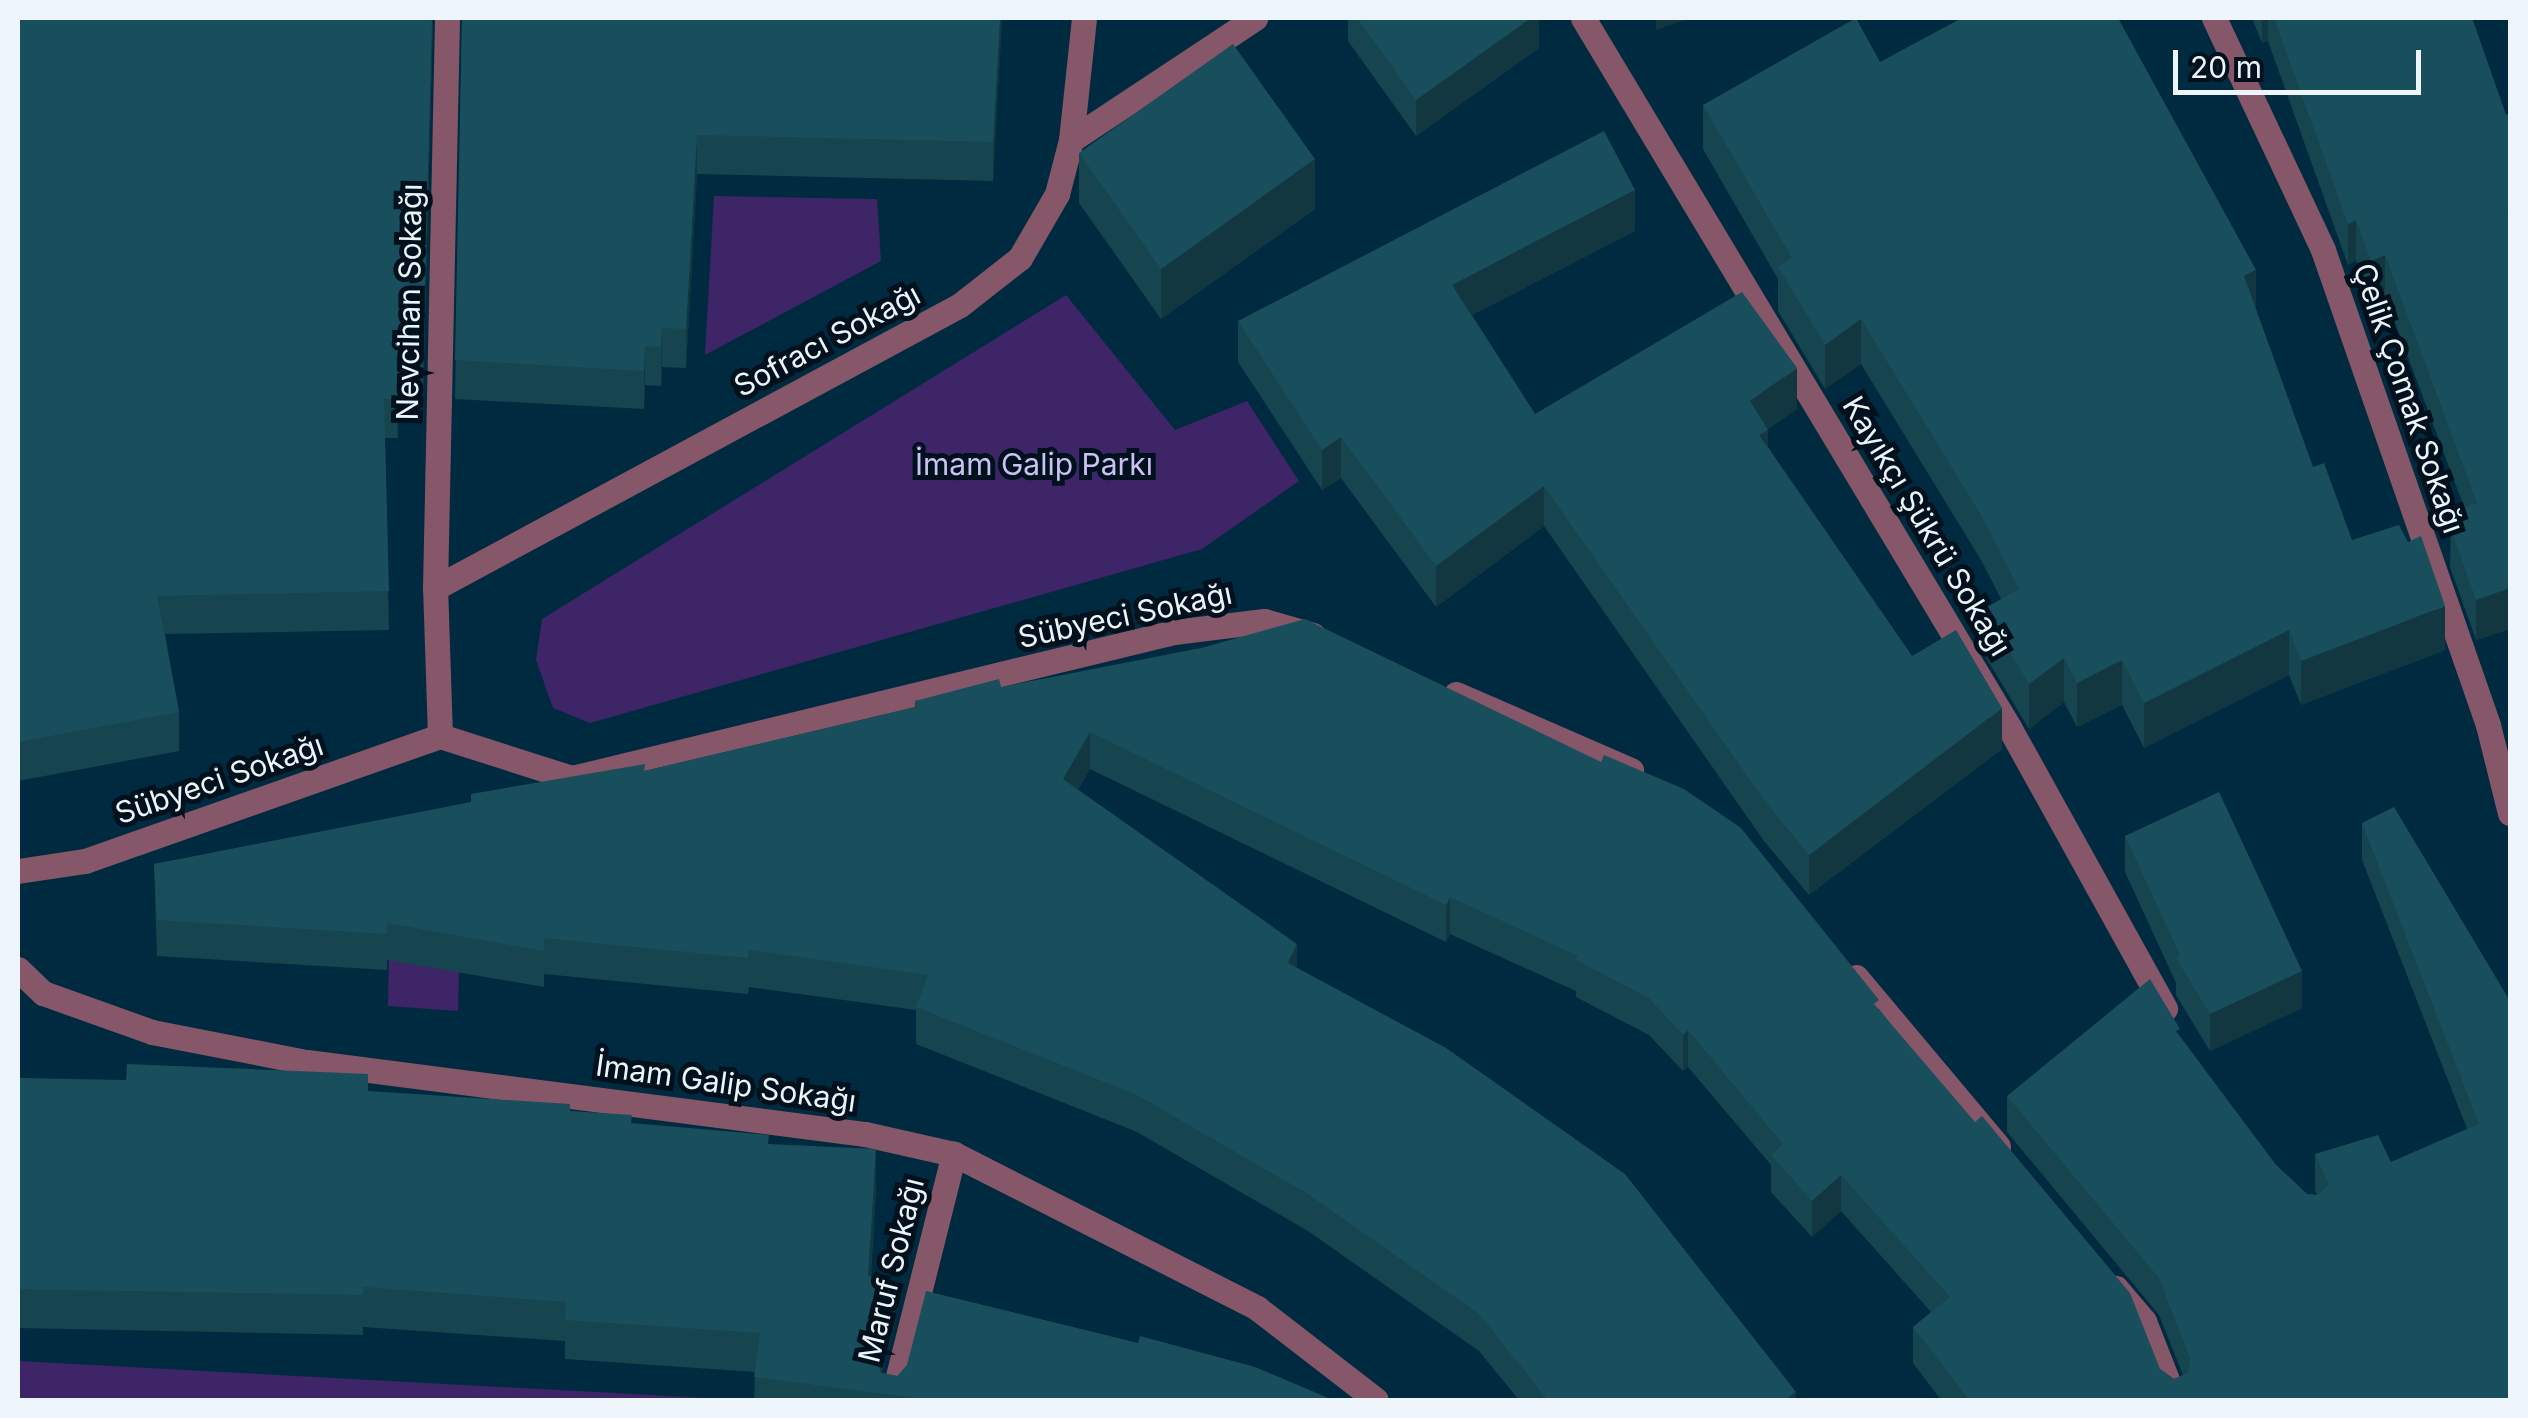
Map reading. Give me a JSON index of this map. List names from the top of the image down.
{
  "streets": {
    "street": [
      "Nevcihan Sokağı",
      "Sofracı Sokağı",
      "Çelik Çomak Sokağı",
      "Kayıkçı Şükrü Sokağı",
      "Sübyeci Sokağı",
      "İmam Galip Sokağı",
      "Maruf Sokağı"
    ]
  },
  "crossings": [
    ["Nevcihan Sokağı", "Sofracı Sokağı"],
    ["İmam Galip Sokağı", "Maruf Sokağı"]
  ],
  "parks": ["İmam Galip Parkı"],
  "scale_bar": "20 m"
}
